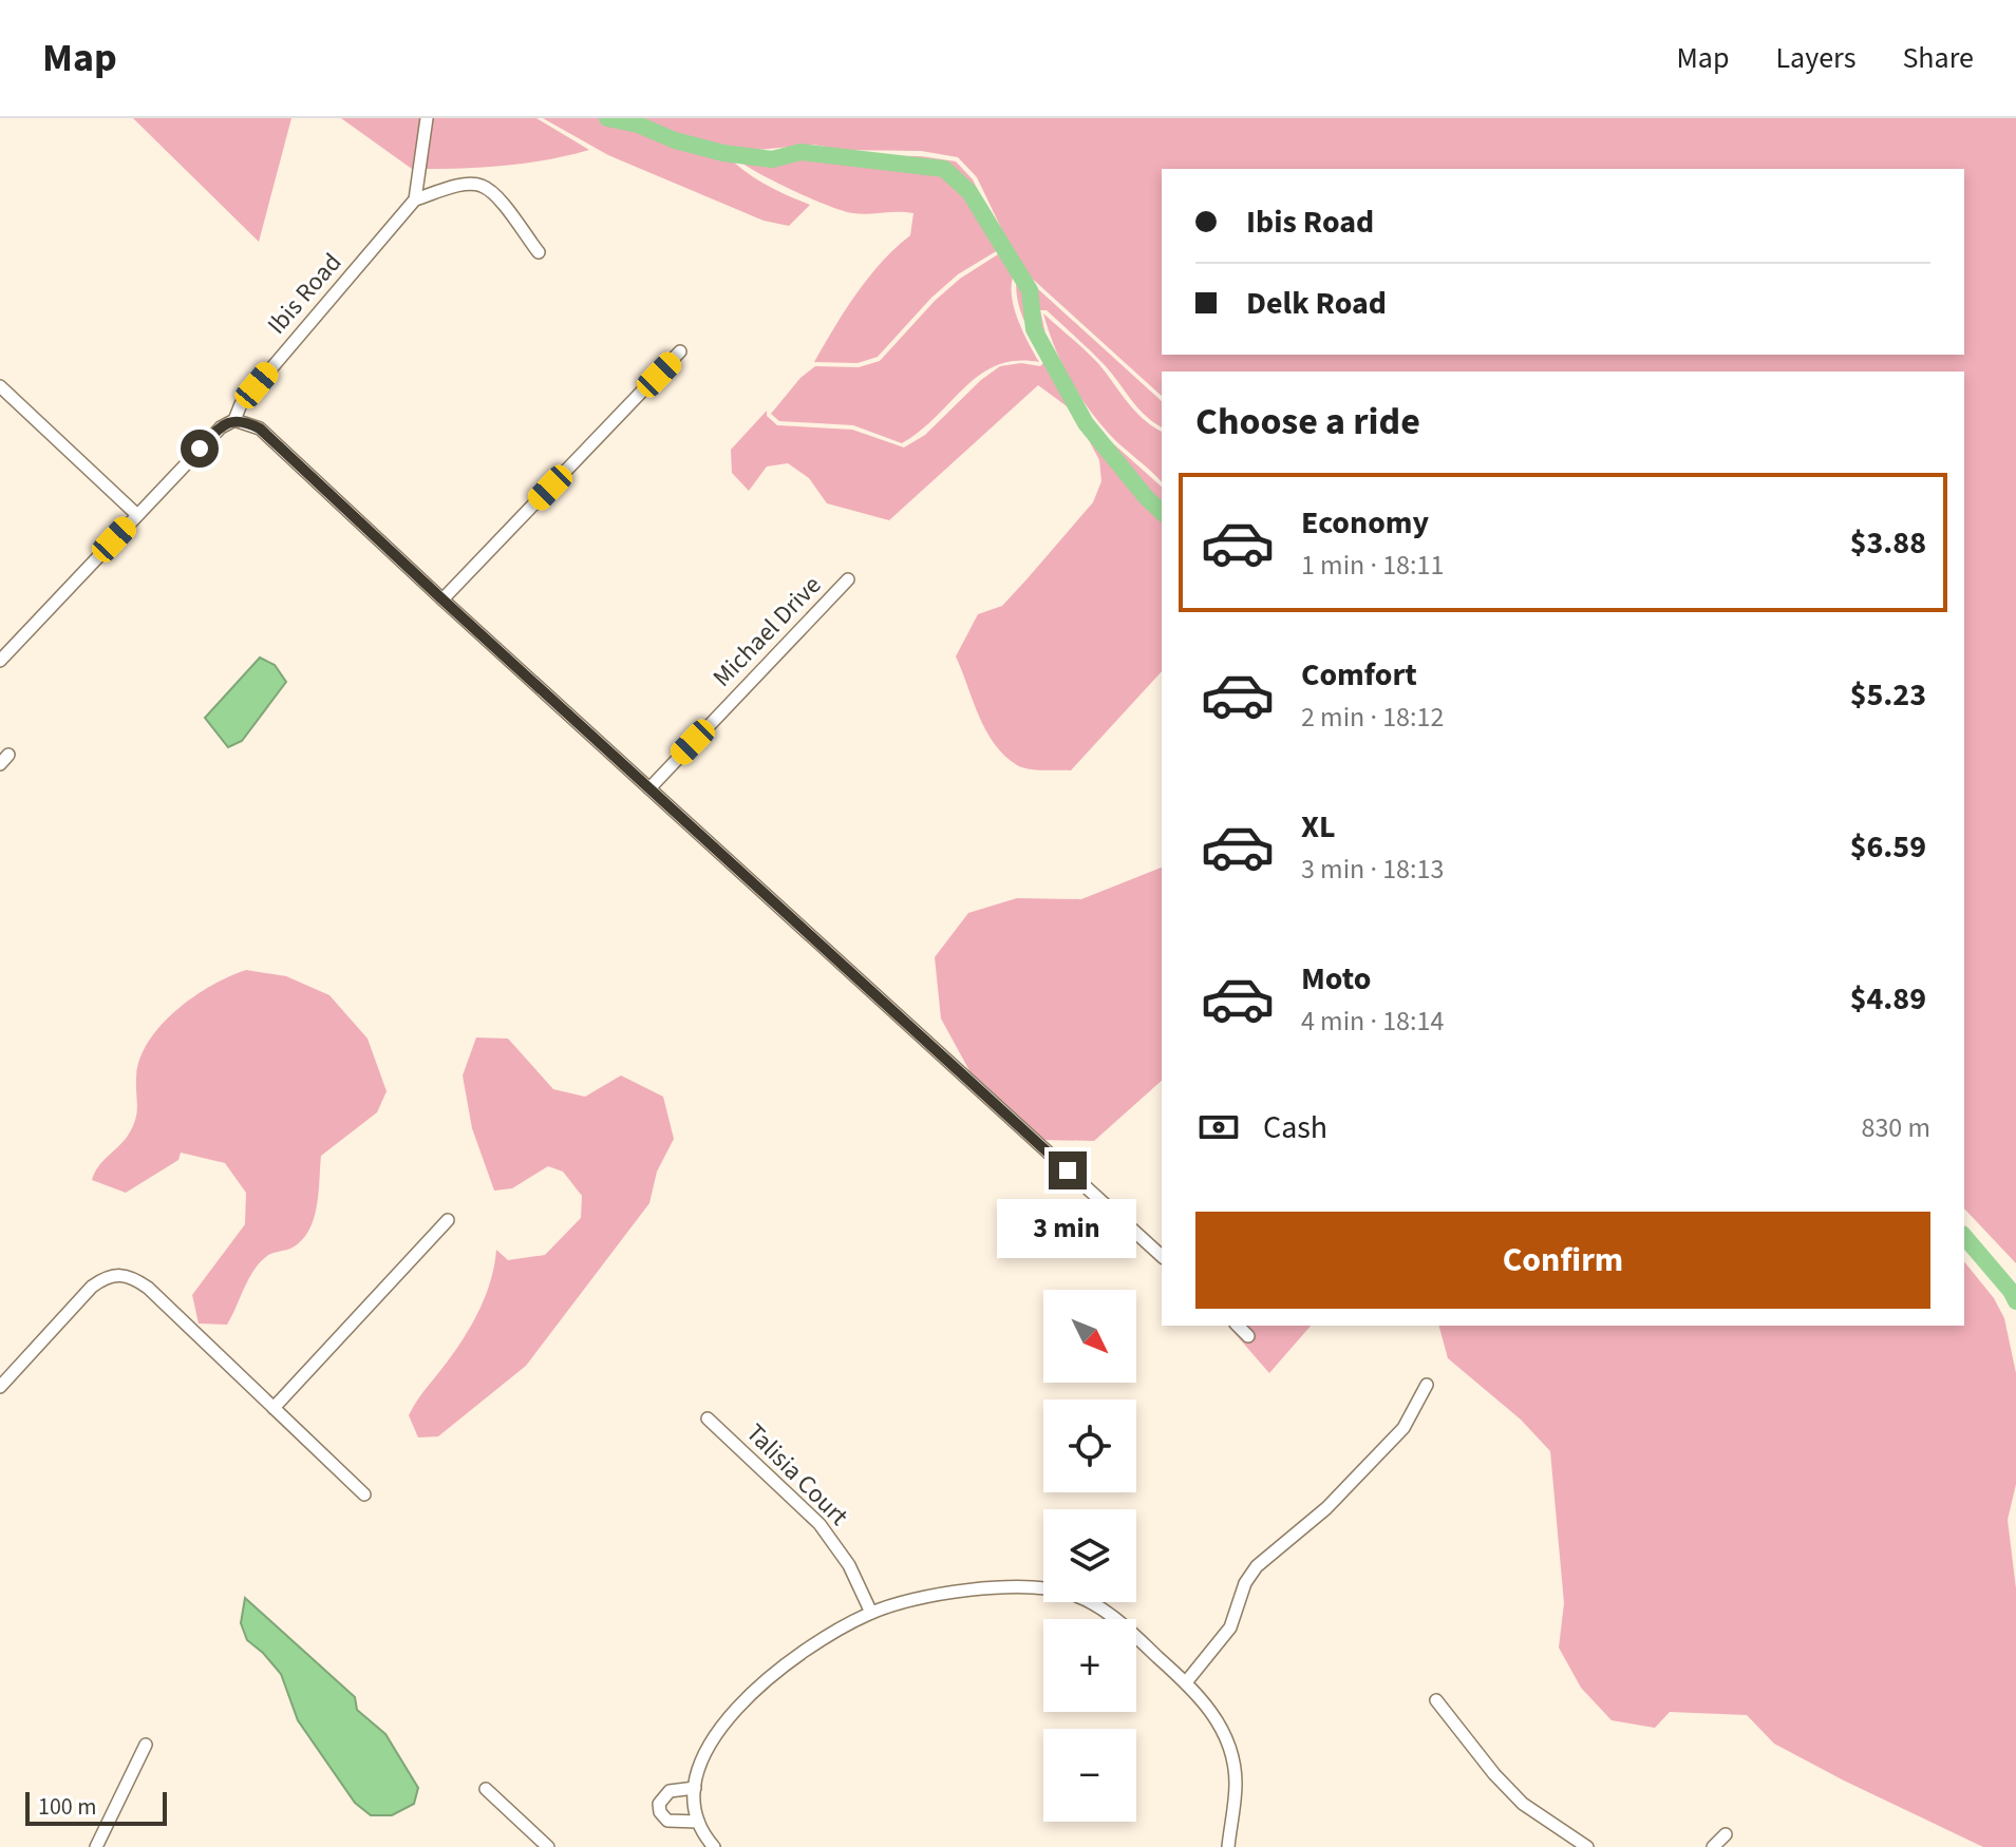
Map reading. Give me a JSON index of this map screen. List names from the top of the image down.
{
  "streets": {
    "street": ["Ibis Road", "Michael Drive", "Talisia Court"]
  },
  "scale_bar": "100 m",
  "north": "bottom right",
  "page": {
    "header": "Map",
    "nav": ["Map", "Layers", "Share"],
    "banner": ["Ibis Road", "Delk Road"],
    "heading": "Choose a ride",
    "list": [
      {
        "name": "Economy",
        "note": "1 min · 18:11",
        "value": "$3.88"
      },
      {
        "name": "Comfort",
        "note": "2 min · 18:12",
        "value": "$5.23"
      },
      {
        "name": "XL",
        "note": "3 min · 18:13",
        "value": "$6.59"
      },
      {
        "name": "Moto",
        "note": "4 min · 18:14",
        "value": "$4.89"
      }
    ],
    "pay": ["Cash", "830 m"],
    "buttons": "Confirm",
    "bubble": "3 min",
    "map_buttons": ["+", "−"],
    "scale": "100 m"
  }
}
